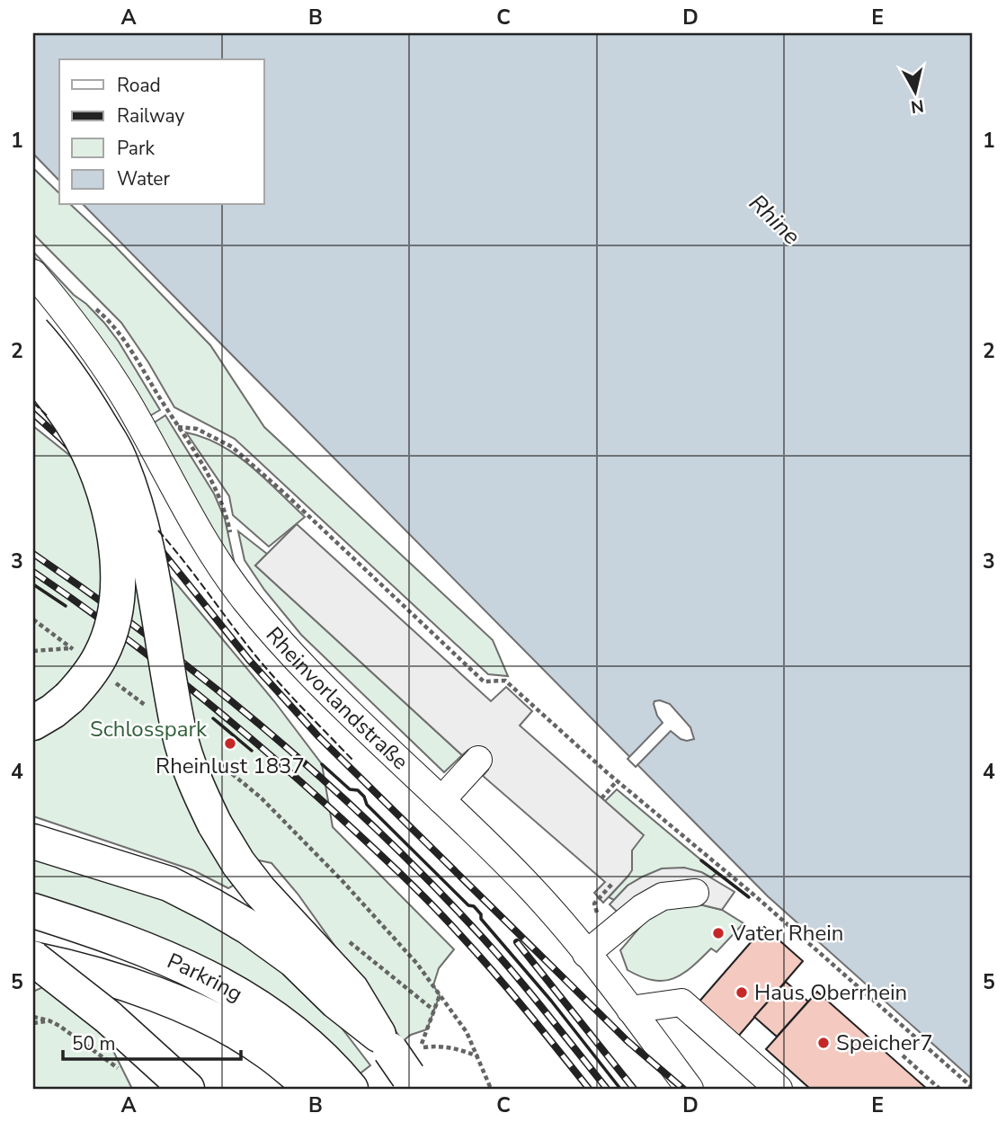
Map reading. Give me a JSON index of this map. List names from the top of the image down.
{
  "streets": {
    "main road": ["Parkring"],
    "street": ["Rheinvorlandstraße"]
  },
  "water": ["Rhine"],
  "parks": ["Schlosspark"],
  "places": [
    "Rheinlust 1837",
    "Vater Rhein",
    "Haus Oberrhein",
    "Speicher7"
  ],
  "legend": [
    "Road",
    "Railway",
    "Park",
    "Water"
  ],
  "scale_bar": "50 m",
  "north": "bottom",
  "grid": {
    "columns": [
      "A",
      "B",
      "C",
      "D",
      "E"
    ],
    "rows": [
      "1",
      "2",
      "3",
      "4",
      "5"
    ]
  }
}
